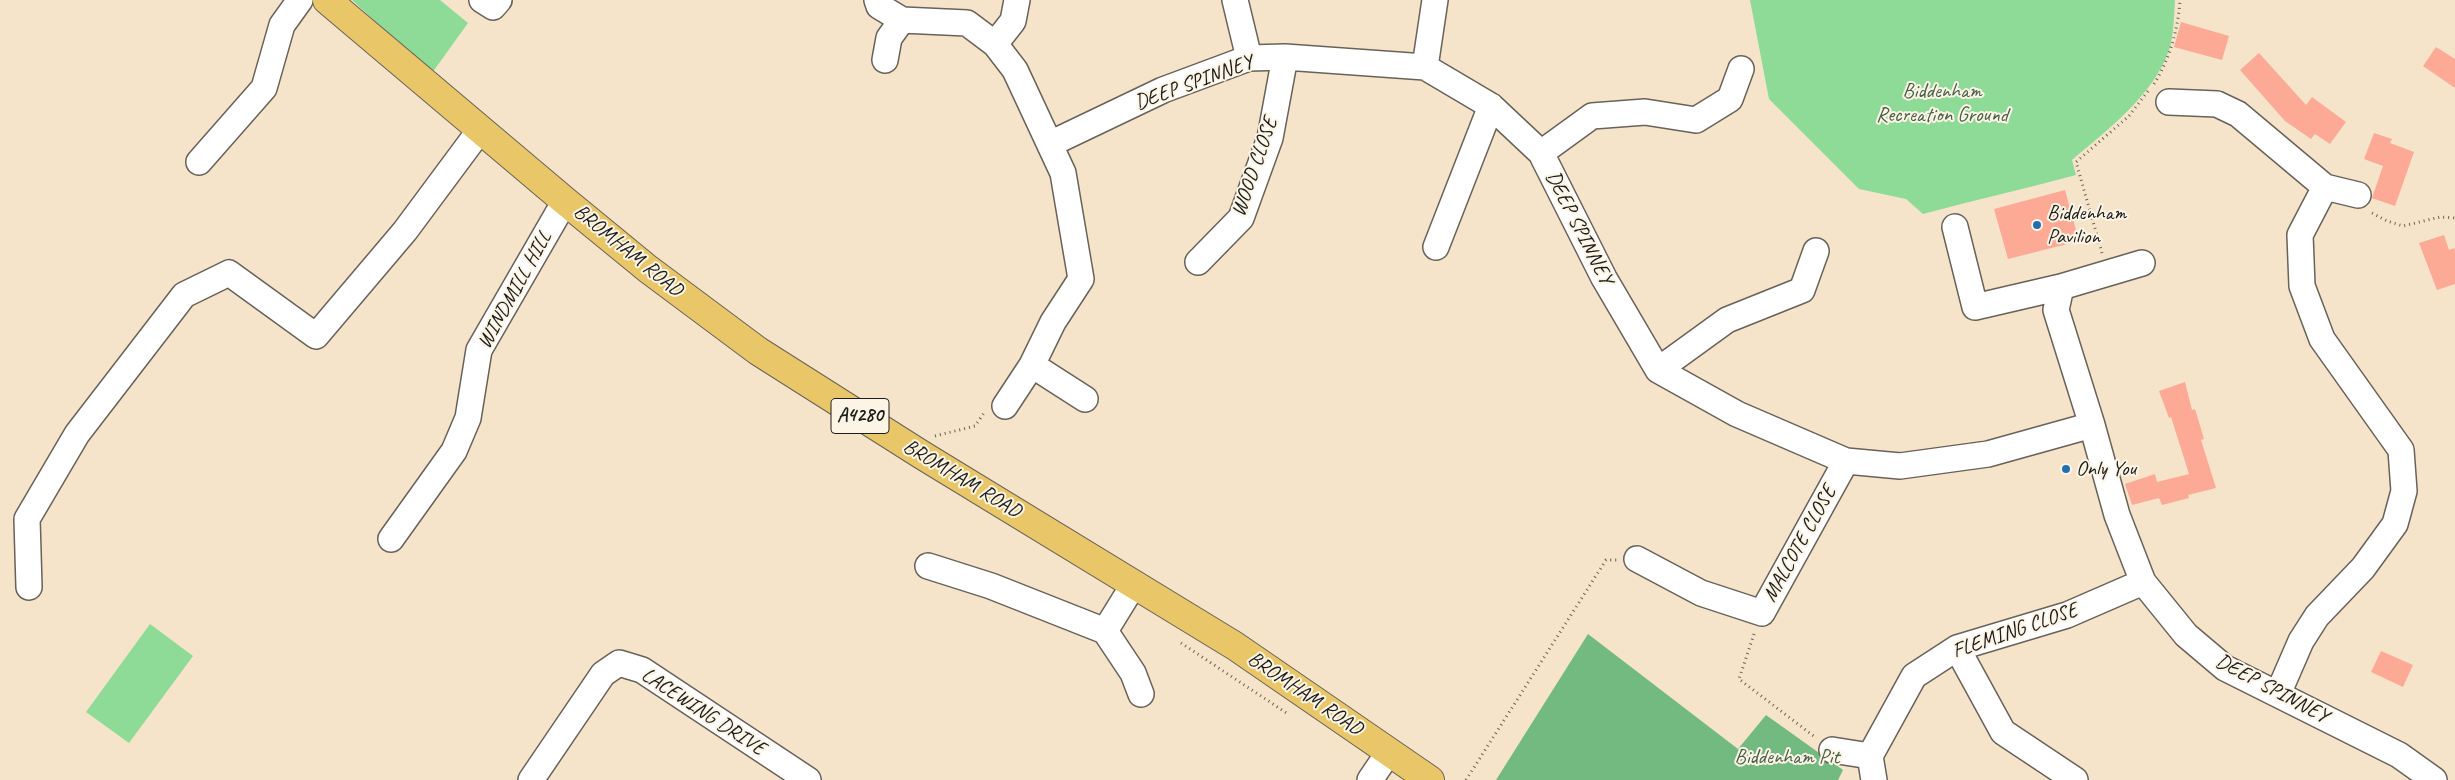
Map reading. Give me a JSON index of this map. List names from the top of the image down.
{
  "streets": {
    "main road": ["BROMHAM ROAD", "A4280"],
    "street": [
      "DEEP SPINNEY",
      "WOOD CLOSE",
      "WINDMILL HILL",
      "MALCOTE CLOSE",
      "FLEMING CLOSE",
      "LACEWING DRIVE"
    ]
  },
  "crossings": [
    ["DEEP SPINNEY", "WOOD CLOSE"],
    ["DEEP SPINNEY", "FLEMING CLOSE"],
    ["BROMHAM ROAD", "WINDMILL HILL"]
  ],
  "parks": ["Biddenham Recreation Ground", "Biddenham Pit"],
  "places": ["Biddenham Pavilion", "Only You"]
}
